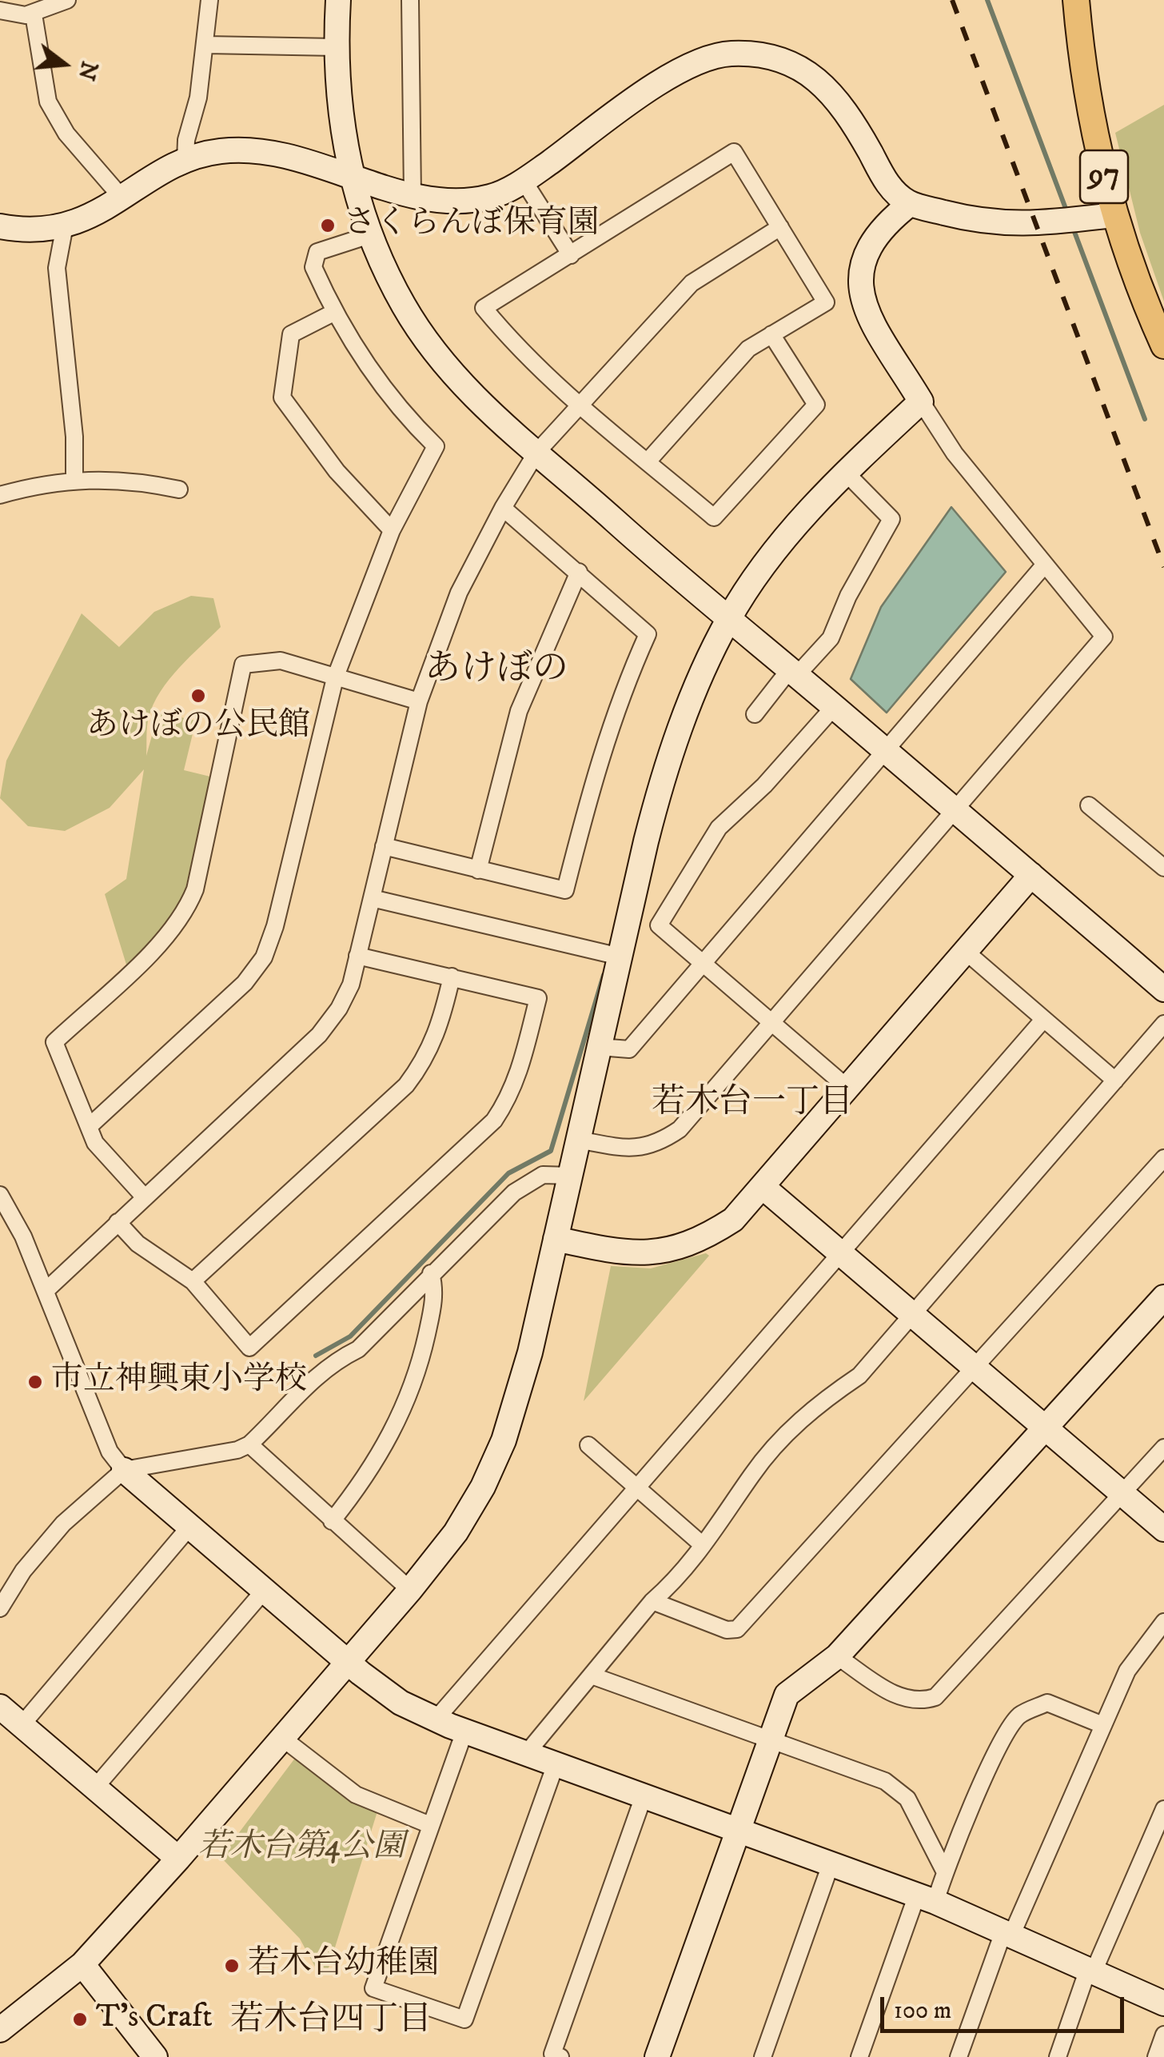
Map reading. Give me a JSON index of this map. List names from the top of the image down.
{
  "streets": {
    "main road": ["97"]
  },
  "districts": ["あけぼの", "若木台一丁目", "若木台四丁目"],
  "parks": ["若木台第4公園"],
  "places": [
    "さくらんぼ保育園",
    "あけぼの公民館",
    "市立神興東小学校",
    "若木台幼稚園",
    "T's Craft"
  ],
  "scale_bar": "100 m",
  "north": "right"
}
